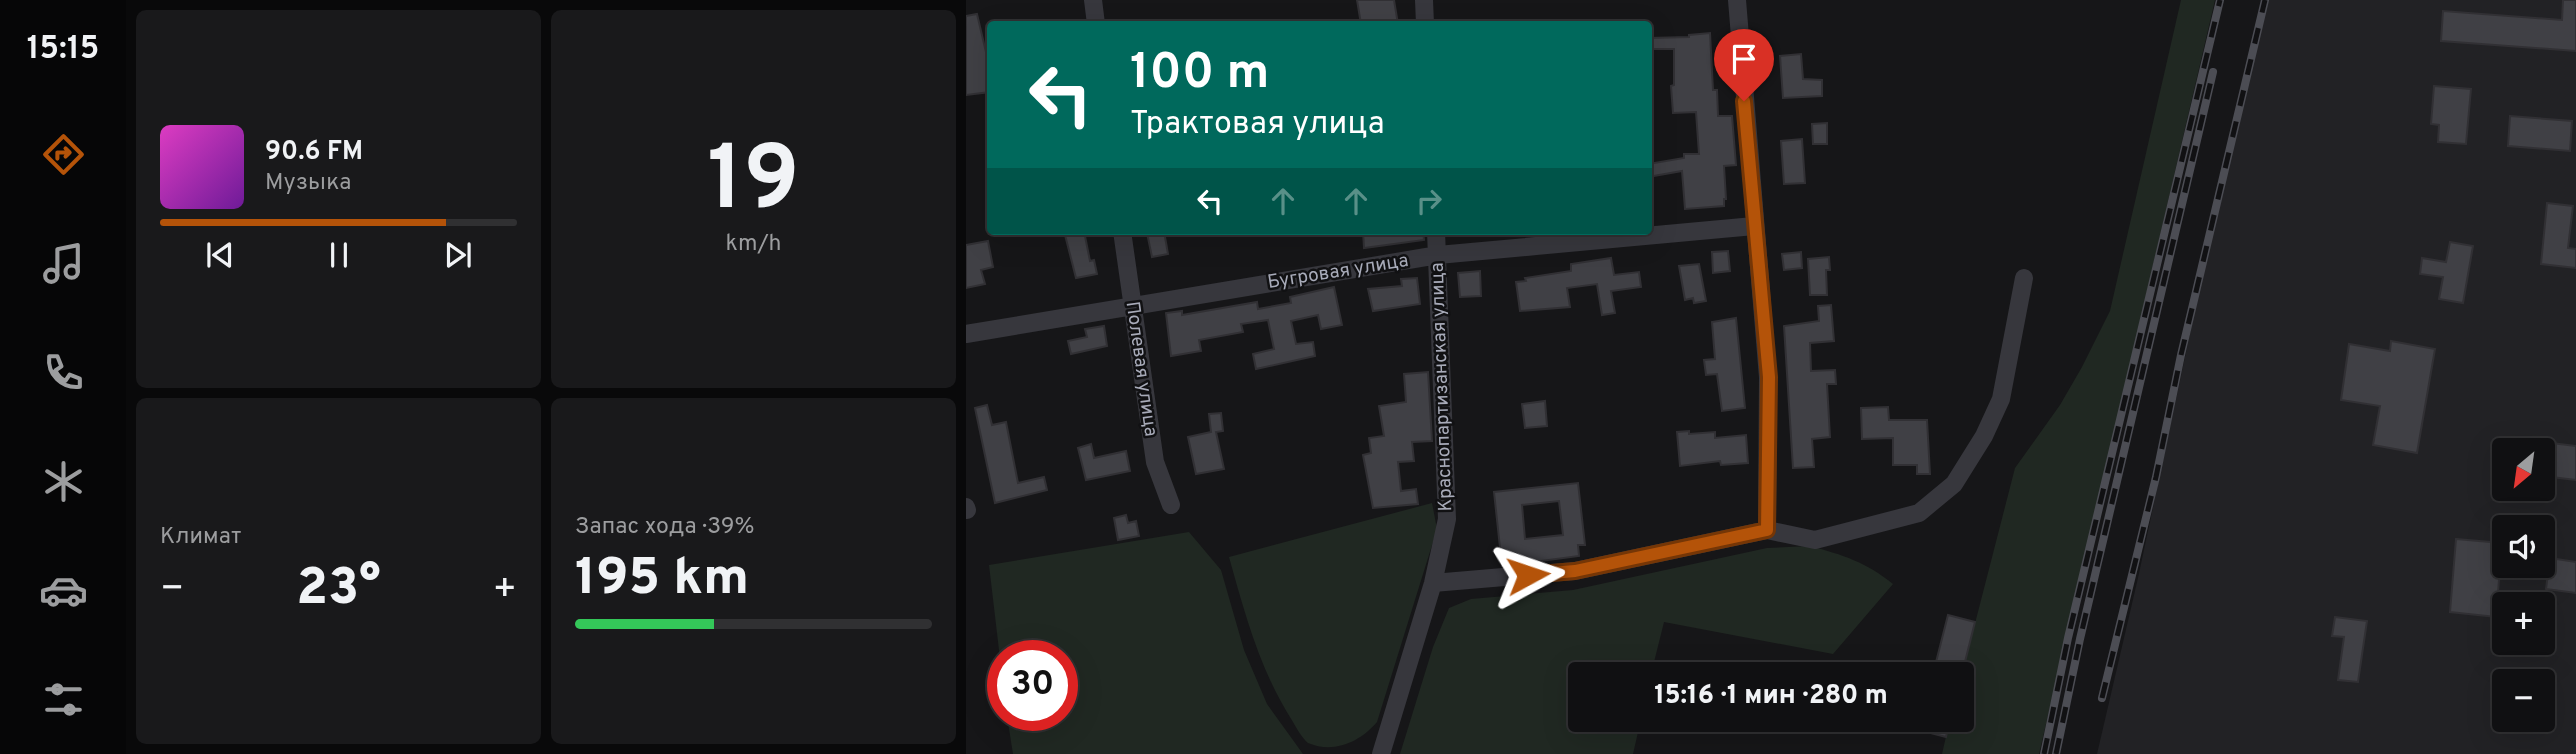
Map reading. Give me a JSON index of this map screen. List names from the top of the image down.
{
  "streets": {
    "street": ["Бугровая улица", "Полевая улица", "Краснопартизанская улица"]
  },
  "crossings": [
    ["Бугровая улица", "Полевая улица"],
    ["Бугровая улица", "Краснопартизанская улица"]
  ],
  "north": "bottom left",
  "page": {
    "tabs": "15:15",
    "tile": [
      ["19", "km/h"],
      "Климат",
      ["Запас хода · 39%", "195 km"]
    ],
    "turn": ["100 m", "Трактовая улица"],
    "song": ["90.6 FM", "Музыка"],
    "map_buttons": ["+", "−"],
    "heat": ["−", "23°", "+"],
    "limit": "30",
    "trip": "15:16 · 1 мин · 280 m"
  }
}
